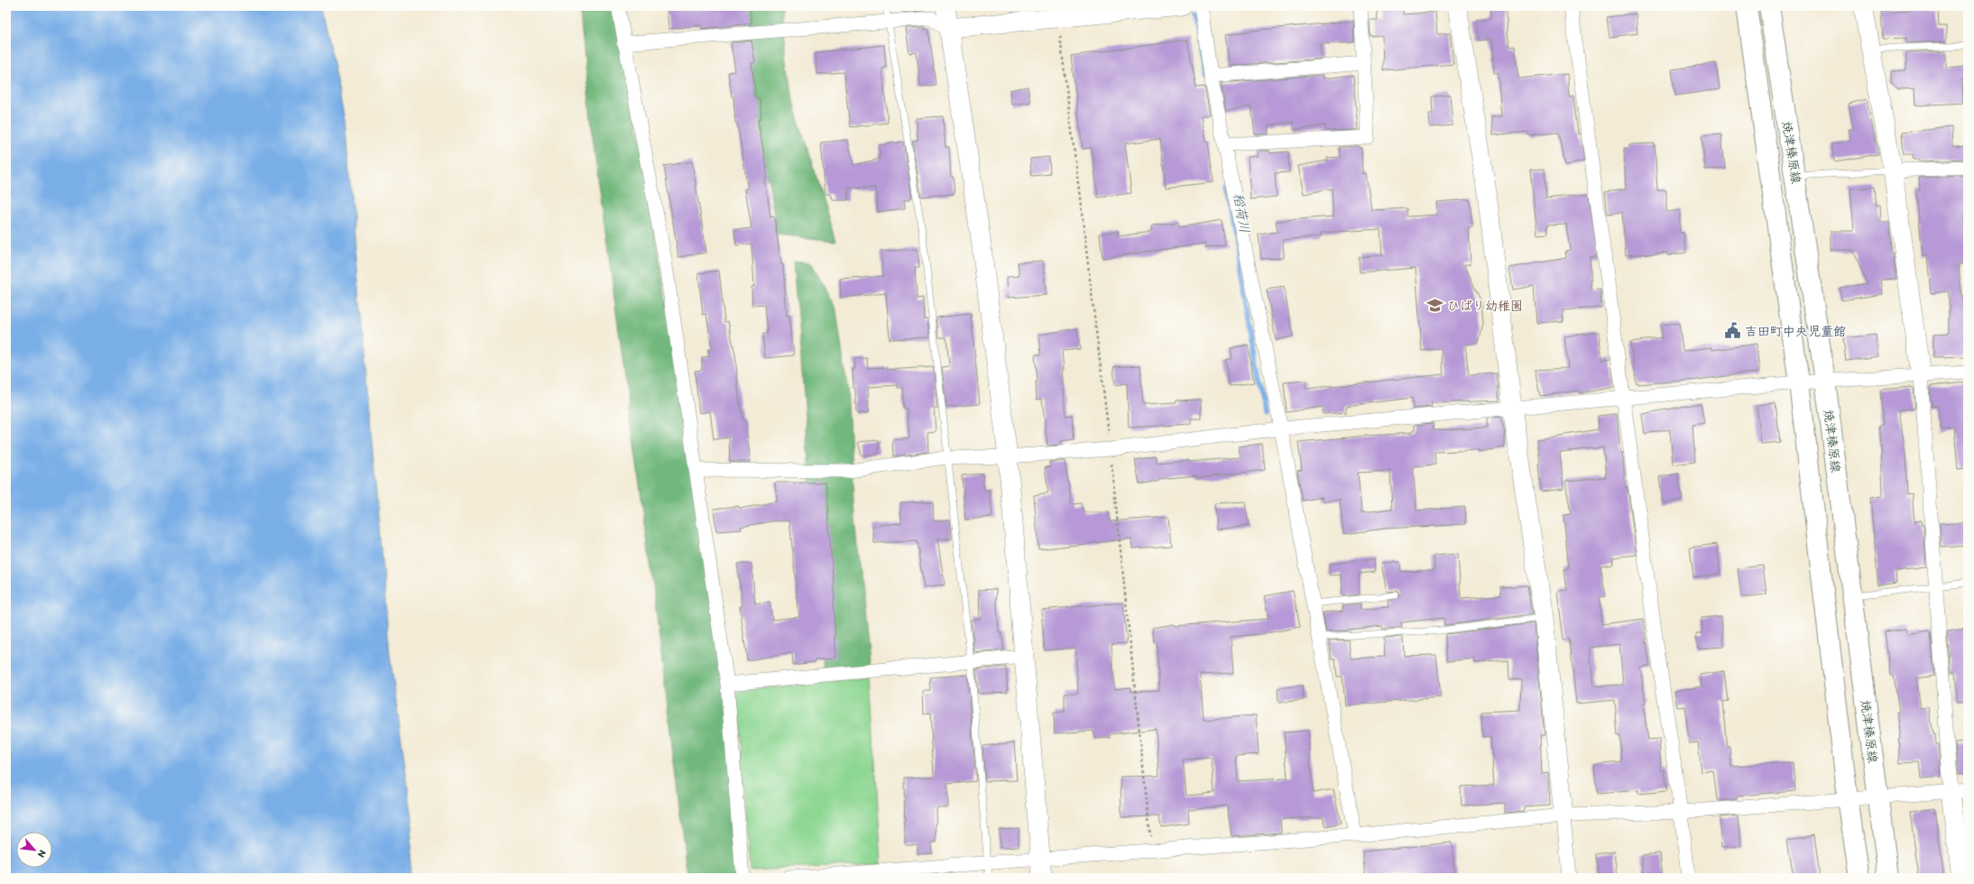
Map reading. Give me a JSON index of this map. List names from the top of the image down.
{
  "streets": {
    "main road": ["焼津榛原線"]
  },
  "water": ["稻荷川"],
  "places": {
    "school or university": ["ひばり幼稚園"],
    "public building": ["吉田町中央児童館"]
  },
  "north": "bottom right"
}
